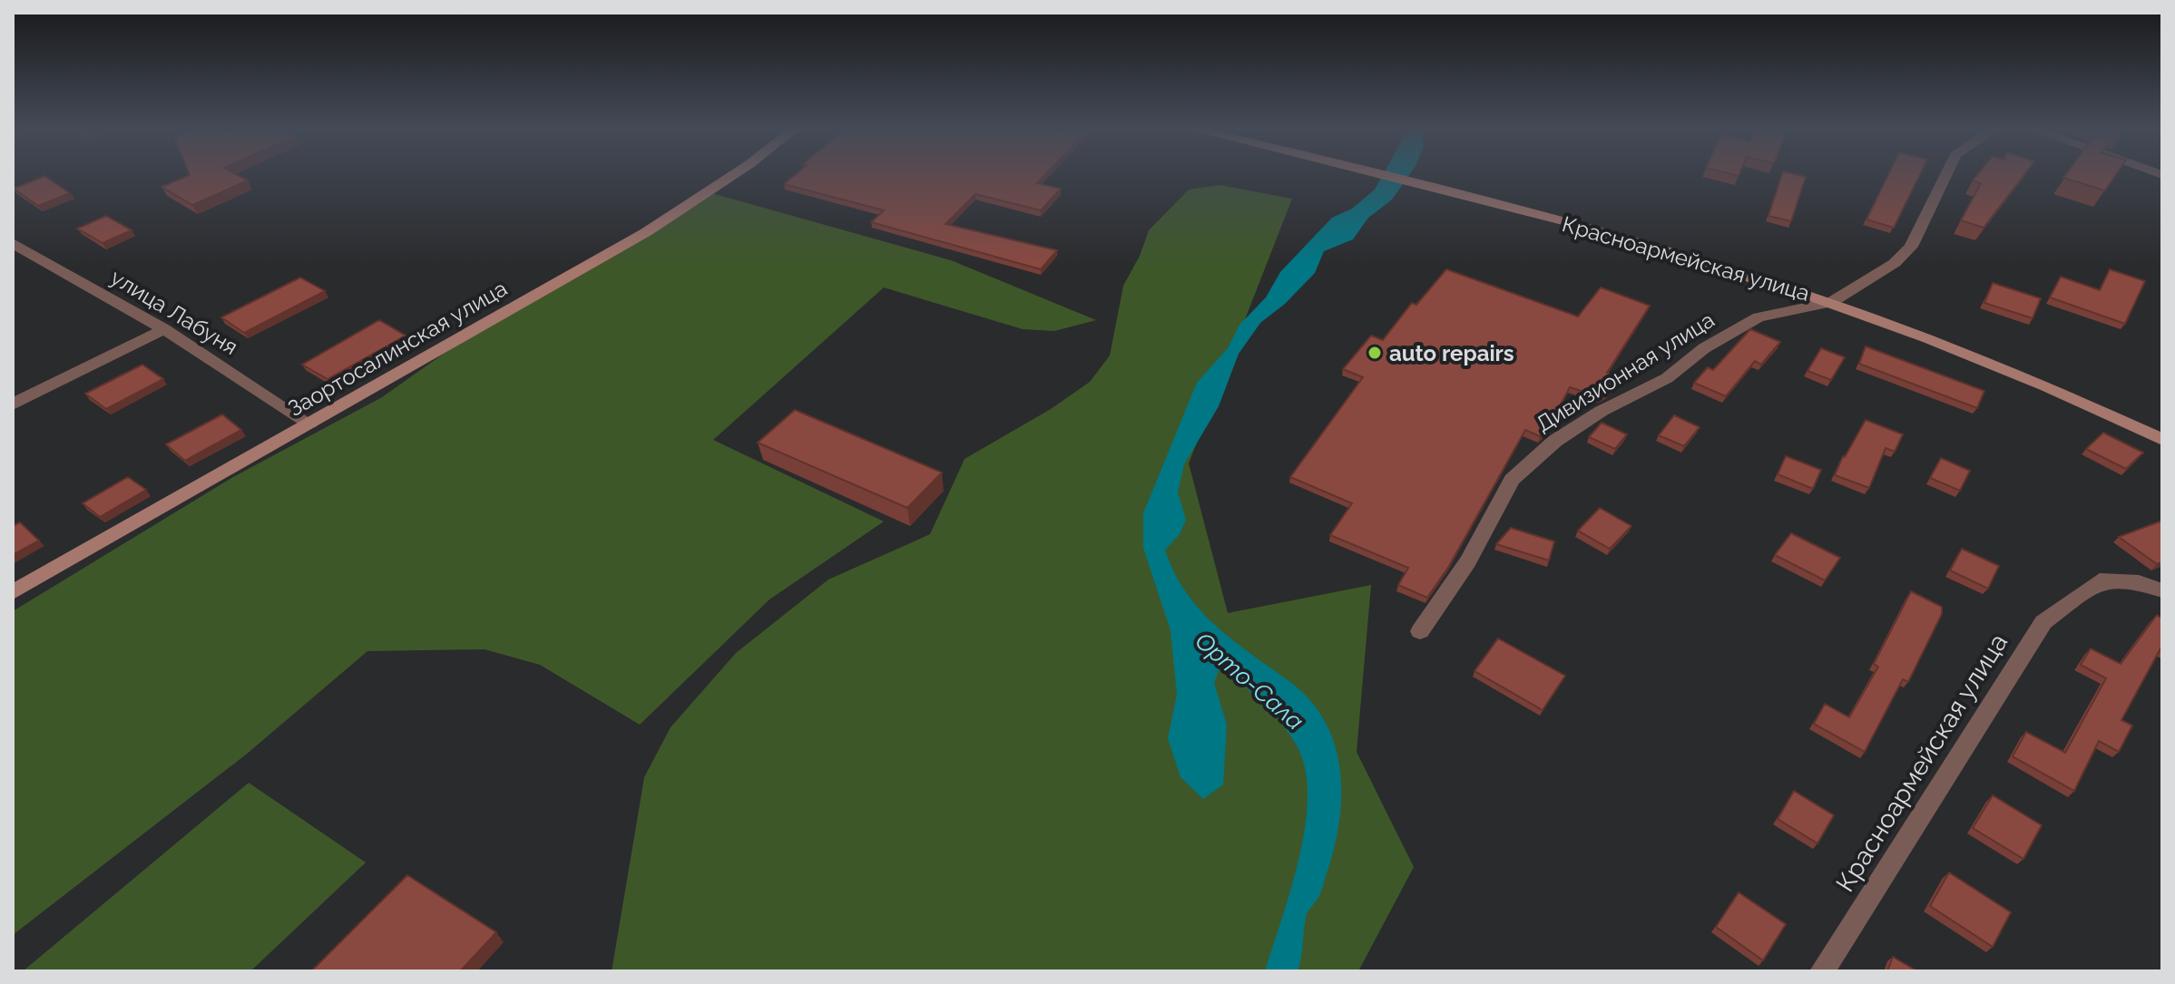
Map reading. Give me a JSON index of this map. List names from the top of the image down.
{
  "streets": {
    "street": [
      "Красноармейская улица",
      "улица Лабуня",
      "Заортосалинская улица",
      "Дивизионная улица"
    ]
  },
  "crossings": [
    ["Красноармейская улица", "Дивизионная улица"],
    ["улица Лабуня", "Заортосалинская улица"]
  ],
  "water": ["Орто-Сала"],
  "places": ["auto repairs"]
}
